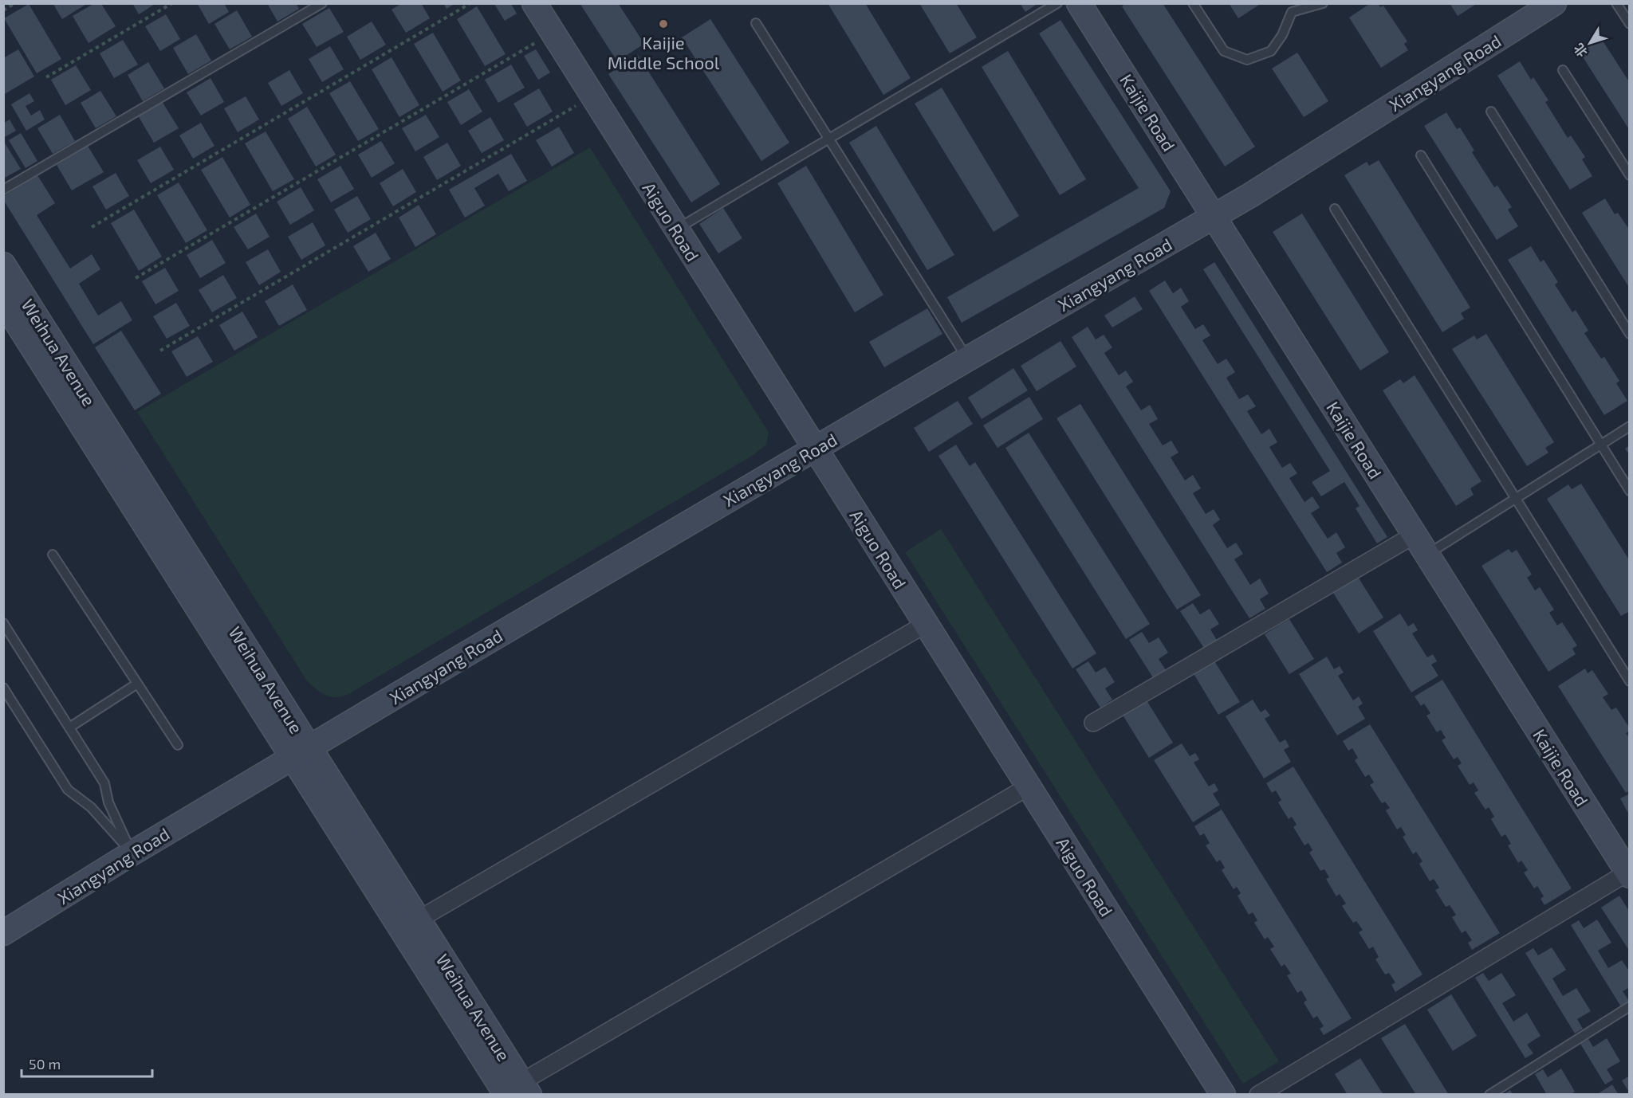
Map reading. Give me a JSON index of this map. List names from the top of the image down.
{
  "streets": {
    "street": [
      "Xiangyang Road",
      "Kaijie Road",
      "Aiguo Road",
      "Weihua Avenue"
    ]
  },
  "crossings": [
    ["Xiangyang Road", "Kaijie Road"],
    ["Xiangyang Road", "Aiguo Road"],
    ["Xiangyang Road", "Weihua Avenue"]
  ],
  "places": ["Kaijie Middle School"],
  "scale_bar": "50 m",
  "north": "bottom left"
}
